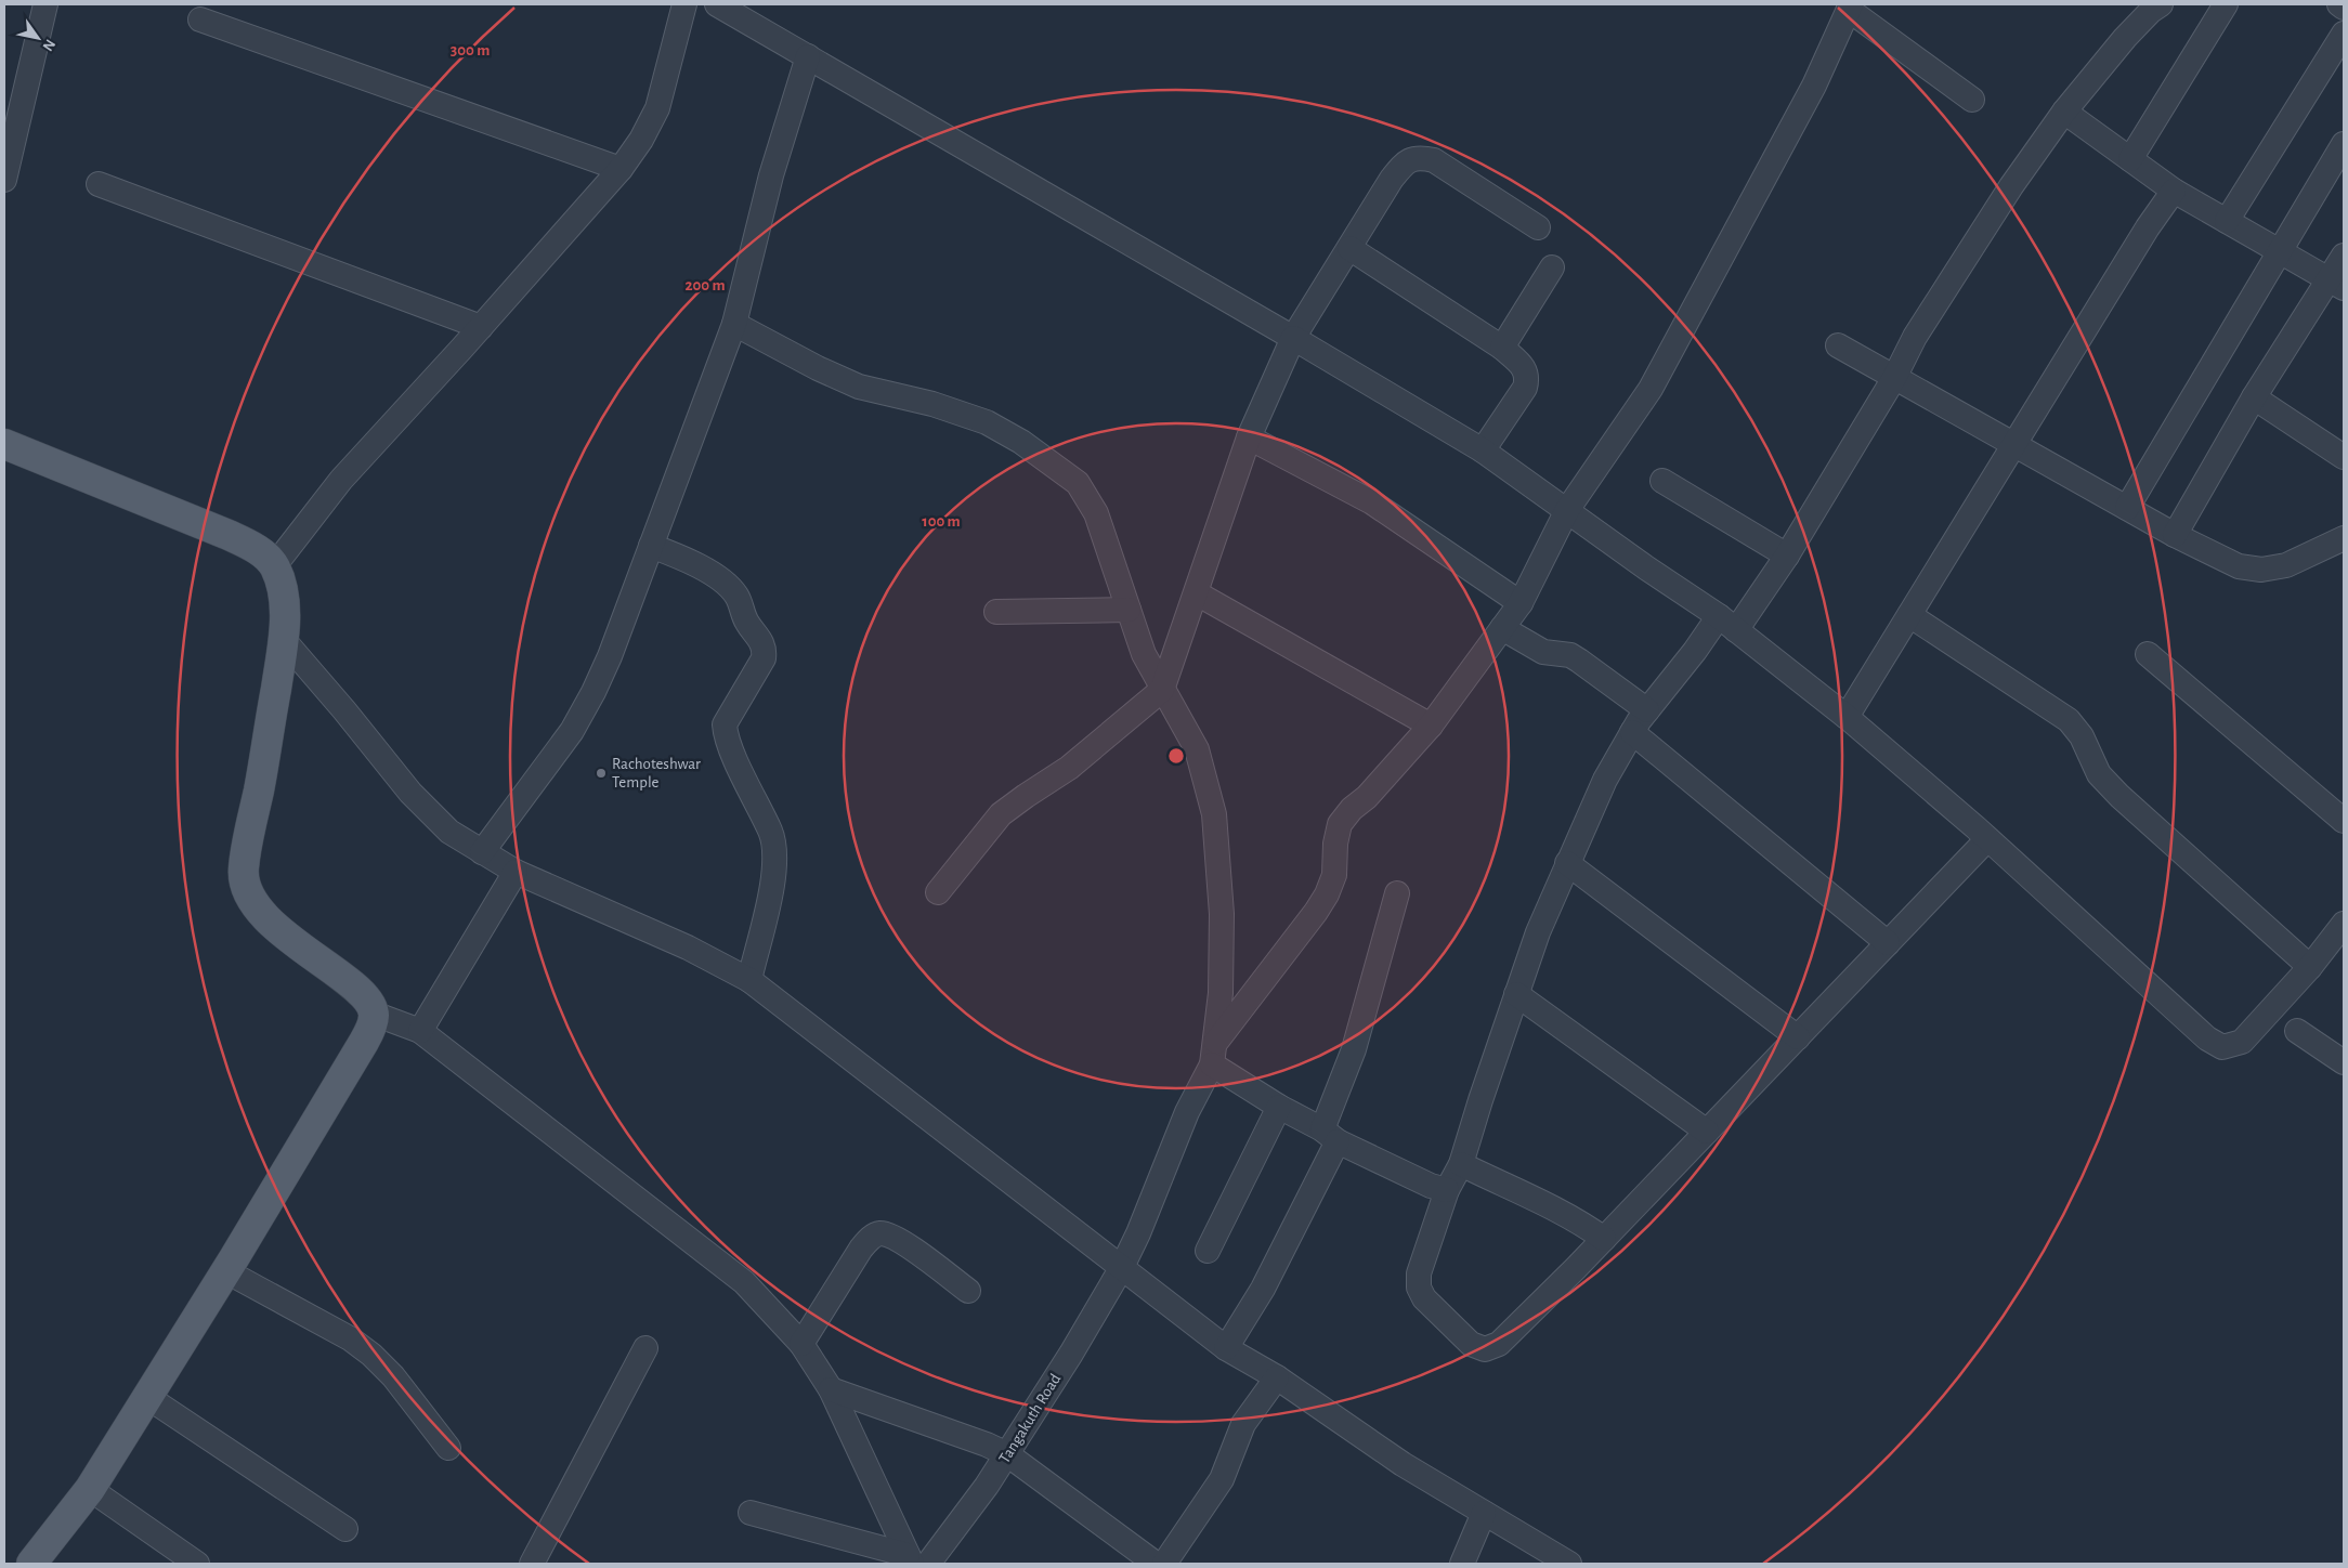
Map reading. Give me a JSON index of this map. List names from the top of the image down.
{
  "streets": {
    "street": ["Tangakuth Road"]
  },
  "places": ["Rachoteshwar Temple"],
  "north": "bottom right",
  "rings": ["300 m", "200 m", "100 m"]
}
